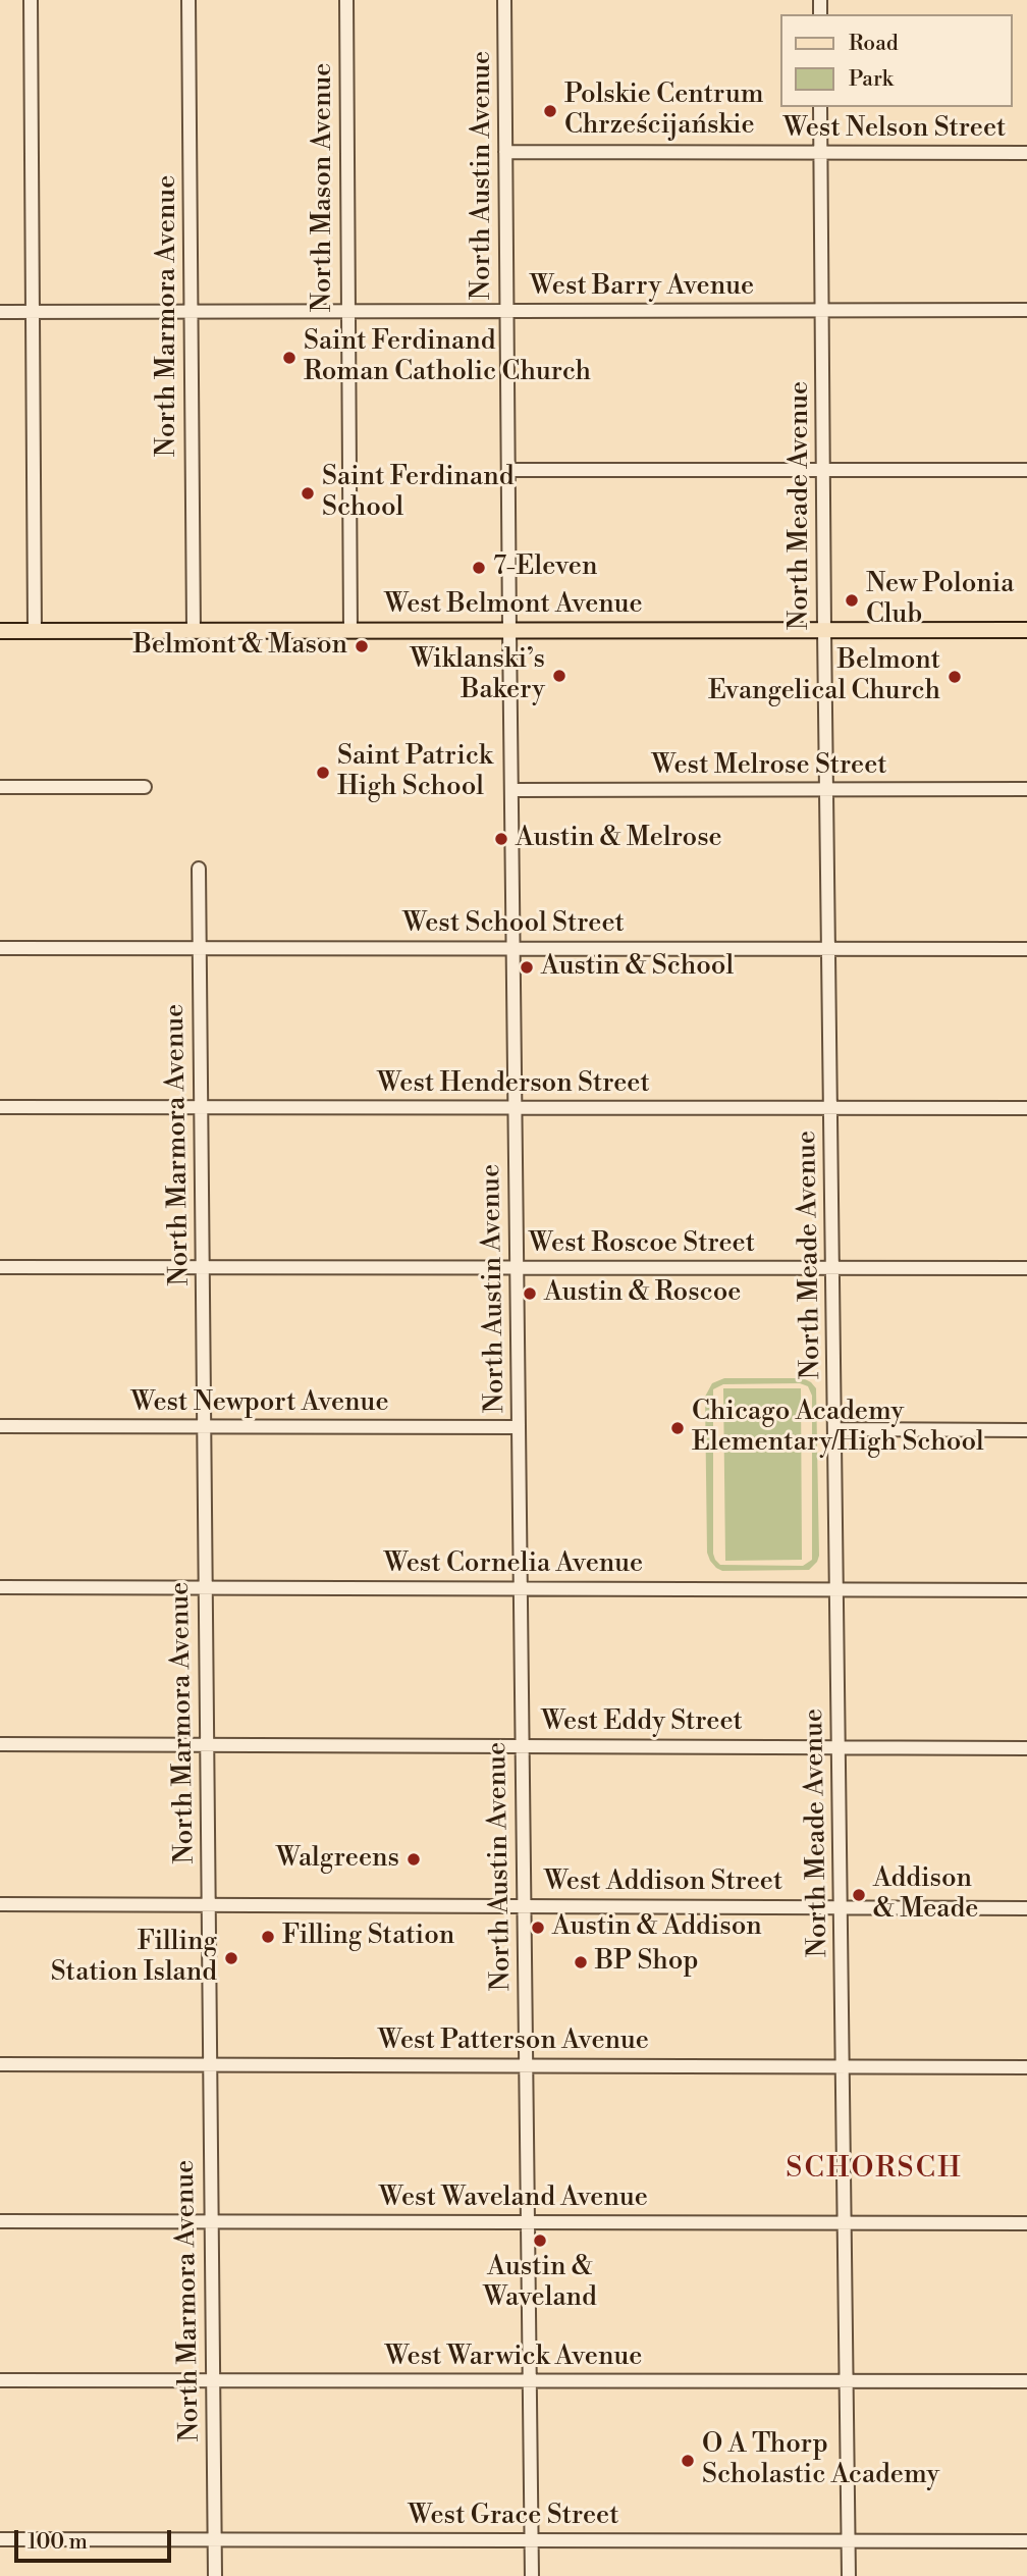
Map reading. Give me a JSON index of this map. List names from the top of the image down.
{
  "streets": {
    "main road": ["West Belmont Avenue"],
    "street": [
      "West Nelson Street",
      "North Austin Avenue",
      "North Mason Avenue",
      "West Barry Avenue",
      "North Marmora Avenue",
      "North Meade Avenue",
      "West Melrose Street",
      "West School Street",
      "West Henderson Street",
      "West Roscoe Street",
      "West Newport Avenue",
      "West Cornelia Avenue",
      "West Eddy Street",
      "West Addison Street",
      "West Patterson Avenue",
      "West Waveland Avenue",
      "West Warwick Avenue",
      "West Grace Street"
    ]
  },
  "crossings": [
    ["West Nelson Street", "North Austin Avenue"],
    ["West Nelson Street", "North Meade Avenue"],
    ["North Austin Avenue", "West Barry Avenue"],
    ["North Austin Avenue", "West Belmont Avenue"],
    ["North Austin Avenue", "West Melrose Street"],
    ["North Austin Avenue", "West School Street"],
    ["North Austin Avenue", "West Henderson Street"],
    ["North Austin Avenue", "West Roscoe Street"],
    ["North Austin Avenue", "West Newport Avenue"],
    ["North Austin Avenue", "West Cornelia Avenue"],
    ["North Austin Avenue", "West Eddy Street"],
    ["North Austin Avenue", "West Addison Street"],
    ["North Austin Avenue", "West Patterson Avenue"],
    ["North Austin Avenue", "West Waveland Avenue"],
    ["North Austin Avenue", "West Warwick Avenue"],
    ["North Austin Avenue", "West Grace Street"],
    ["North Mason Avenue", "West Barry Avenue"],
    ["North Mason Avenue", "West Belmont Avenue"],
    ["West Barry Avenue", "North Marmora Avenue"],
    ["West Barry Avenue", "North Meade Avenue"],
    ["North Marmora Avenue", "West Belmont Avenue"],
    ["North Marmora Avenue", "West School Street"],
    ["North Marmora Avenue", "West Henderson Street"],
    ["North Marmora Avenue", "West Roscoe Street"],
    ["North Marmora Avenue", "West Newport Avenue"],
    ["North Marmora Avenue", "West Cornelia Avenue"],
    ["North Marmora Avenue", "West Eddy Street"],
    ["North Marmora Avenue", "West Addison Street"],
    ["North Marmora Avenue", "West Patterson Avenue"],
    ["North Marmora Avenue", "West Waveland Avenue"],
    ["North Marmora Avenue", "West Warwick Avenue"],
    ["North Marmora Avenue", "West Grace Street"],
    ["North Meade Avenue", "West Belmont Avenue"],
    ["North Meade Avenue", "West Melrose Street"],
    ["North Meade Avenue", "West School Street"],
    ["North Meade Avenue", "West Henderson Street"],
    ["North Meade Avenue", "West Roscoe Street"],
    ["North Meade Avenue", "West Cornelia Avenue"],
    ["North Meade Avenue", "West Eddy Street"],
    ["North Meade Avenue", "West Addison Street"],
    ["North Meade Avenue", "West Patterson Avenue"],
    ["North Meade Avenue", "West Waveland Avenue"],
    ["North Meade Avenue", "West Warwick Avenue"],
    ["North Meade Avenue", "West Grace Street"]
  ],
  "districts": ["SCHORSCH"],
  "places": [
    "Polskie Centrum Chrześcijańskie",
    "Saint Ferdinand Roman Catholic Church",
    "Saint Ferdinand School",
    "7-Eleven",
    "New Polonia Club",
    "Belmont & Mason",
    "Wiklanski’s Bakery",
    "Belmont Evangelical Church",
    "Saint Patrick High School",
    "Austin & Melrose",
    "Austin & School",
    "Austin & Roscoe",
    "Chicago Academy Elementary/High School",
    "Walgreens",
    "Addison & Meade",
    "Austin & Addison",
    "Filling Station",
    "Filling Station Island",
    "BP Shop",
    "Austin & Waveland",
    "O A Thorp Scholastic Academy"
  ],
  "legend": ["Road", "Park"],
  "scale_bar": "100 m"
}
